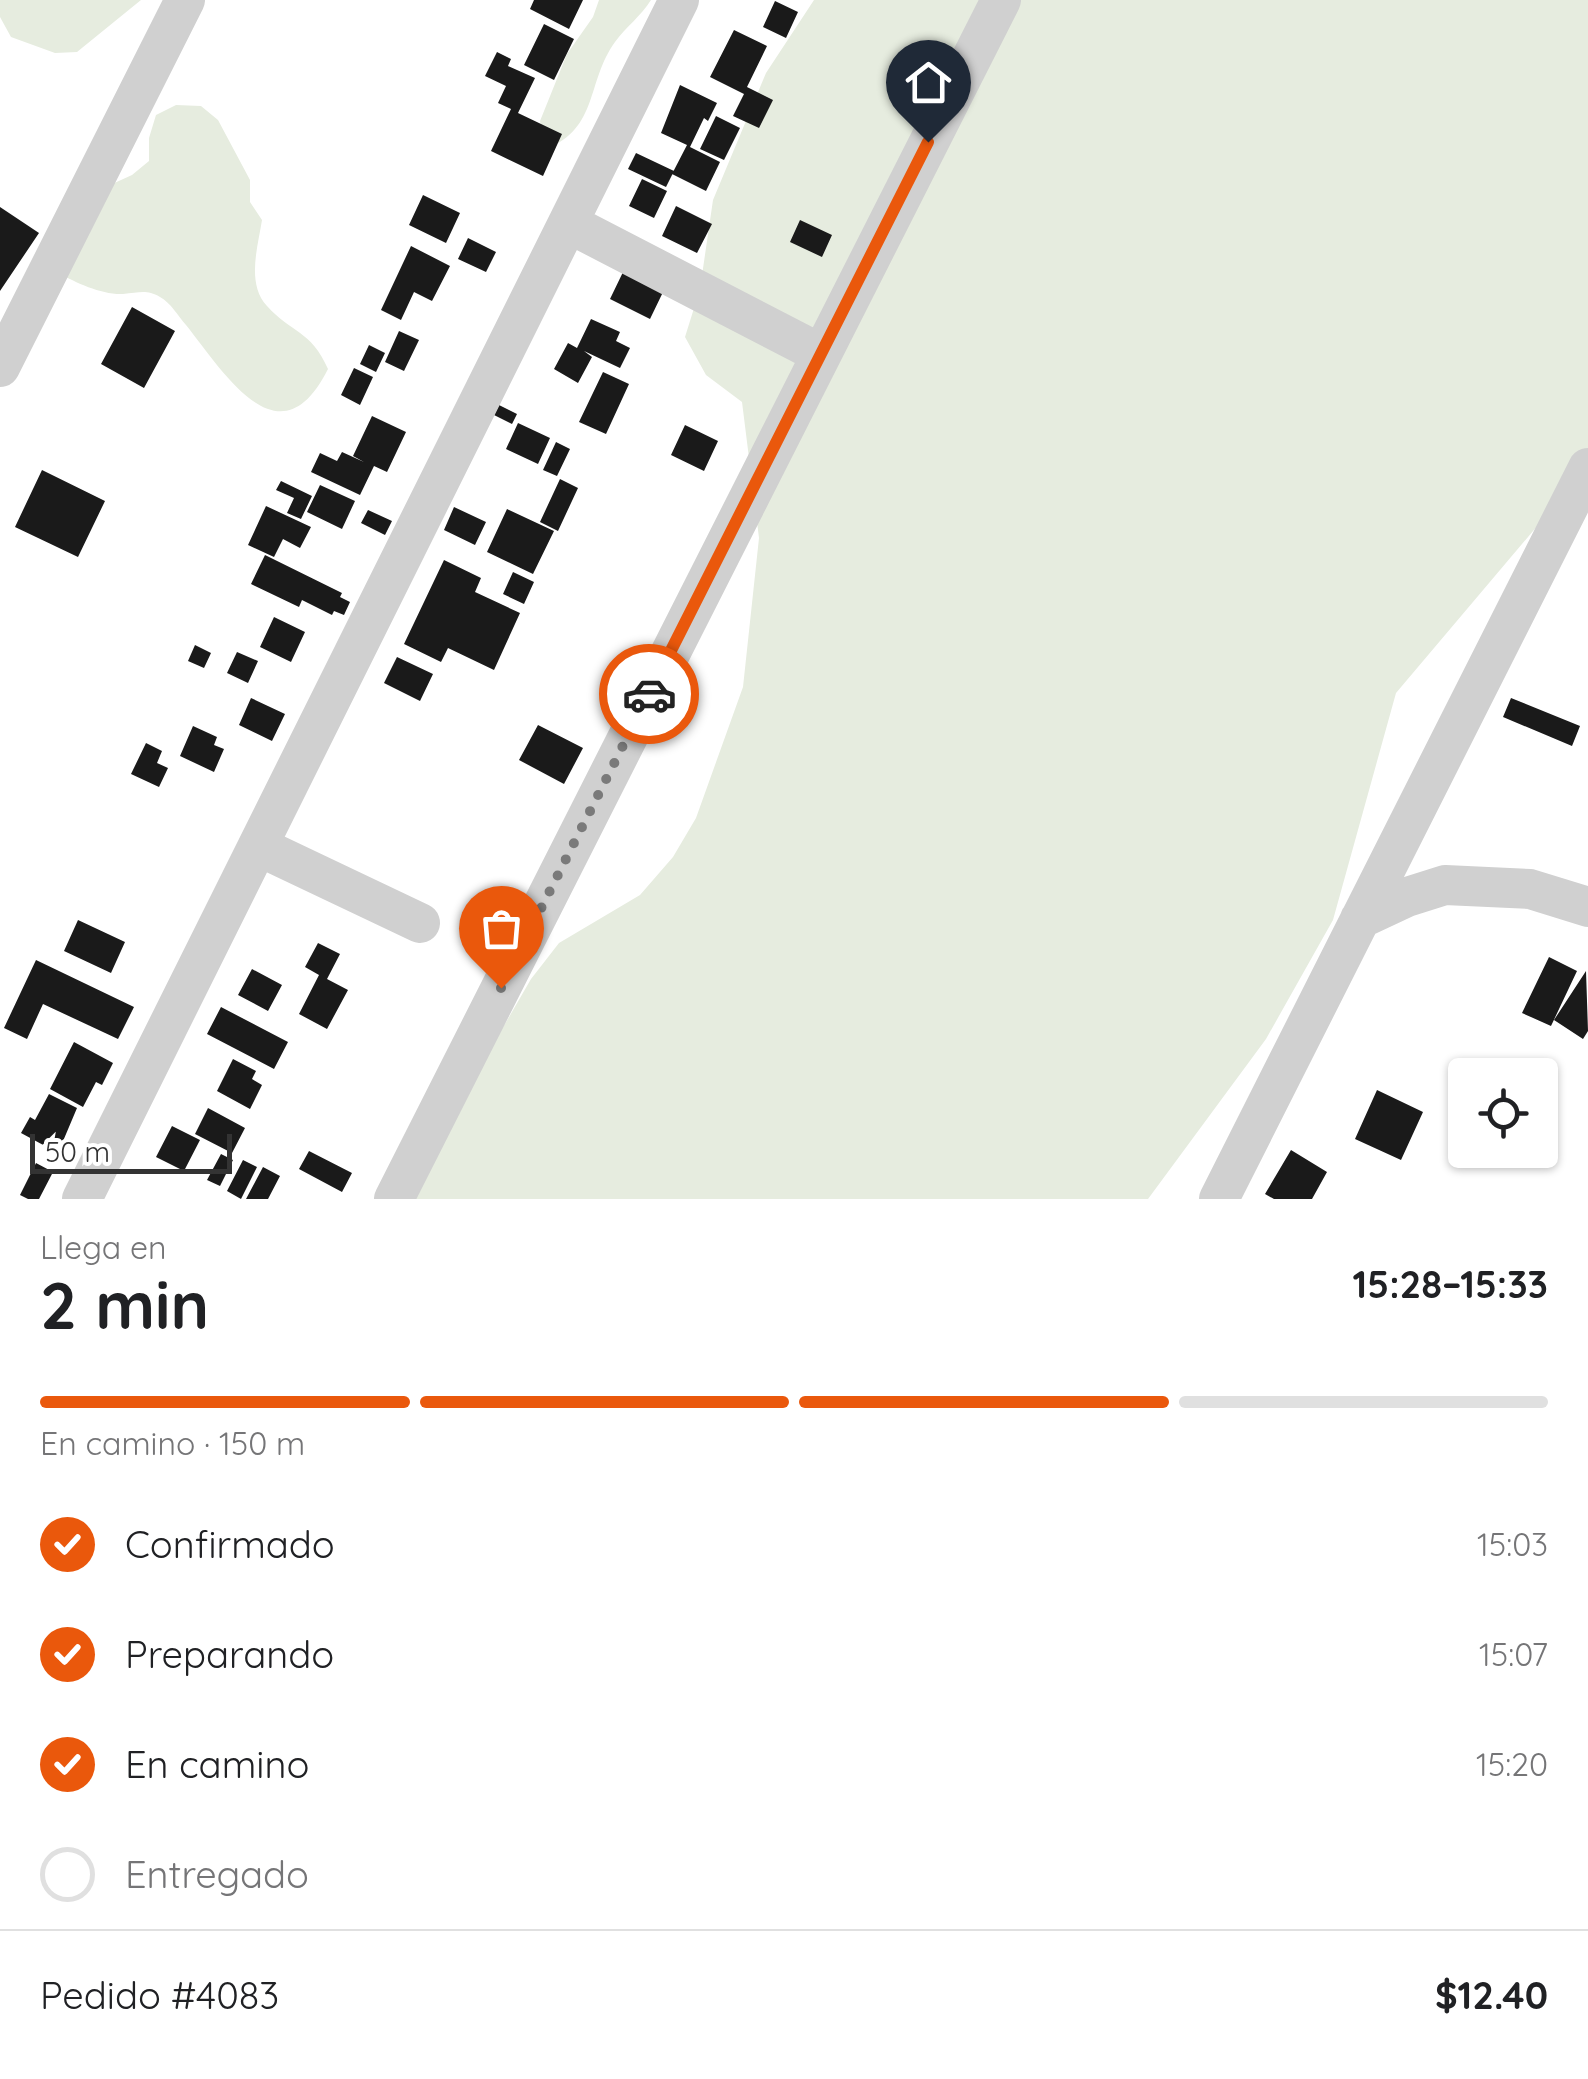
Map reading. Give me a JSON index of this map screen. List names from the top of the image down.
{
  "scale_bar": "50 m",
  "page": {
    "scale": "50 m",
    "heading": ["2 min", "Llega en", "15:28–15:33"],
    "panel": ["Pedido #4083", "$12.40"],
    "bar": "En camino · 150 m",
    "list": [
      ["Confirmado", "15:03"],
      ["Preparando", "15:07"],
      ["En camino", "15:20"],
      "Entregado"
    ]
  }
}
